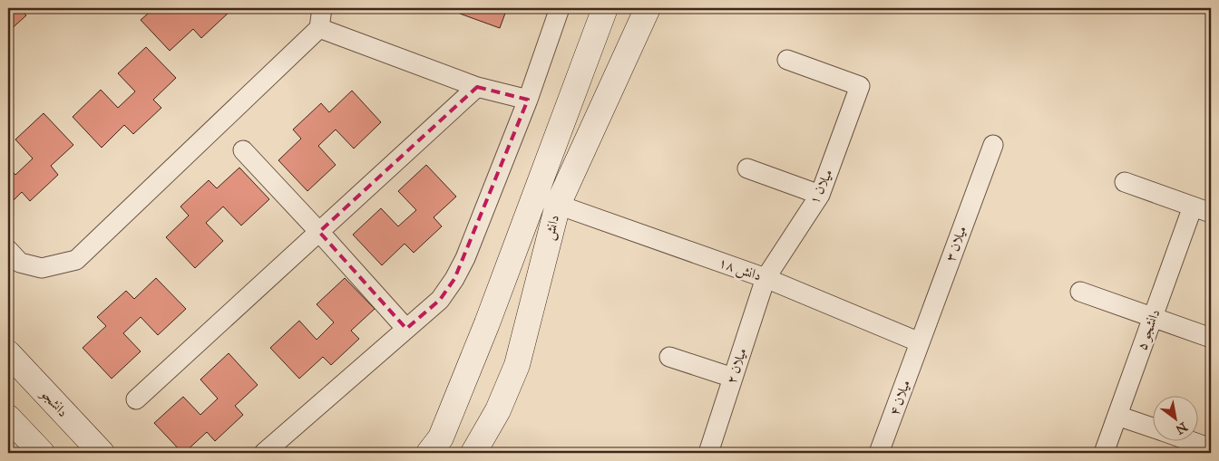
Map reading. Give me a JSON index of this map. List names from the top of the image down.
{
  "streets": {
    "main road": ["دانش", "دانشجو"],
    "street": [
      "میلان ۱",
      "میلان ۳",
      "دانش ۱۸",
      "دانشجو ۵",
      "میلان ۲",
      "میلان ۴"
    ]
  },
  "crossings": [
    ["میلان ۱", "دانش ۱۸"],
    ["میلان ۱", "میلان ۲"],
    ["دانش", "دانش ۱۸"],
    ["میلان ۳", "دانش ۱۸"],
    ["میلان ۳", "میلان ۴"],
    ["دانش ۱۸", "میلان ۲"],
    ["دانش ۱۸", "میلان ۴"]
  ],
  "north": "bottom right"
}
